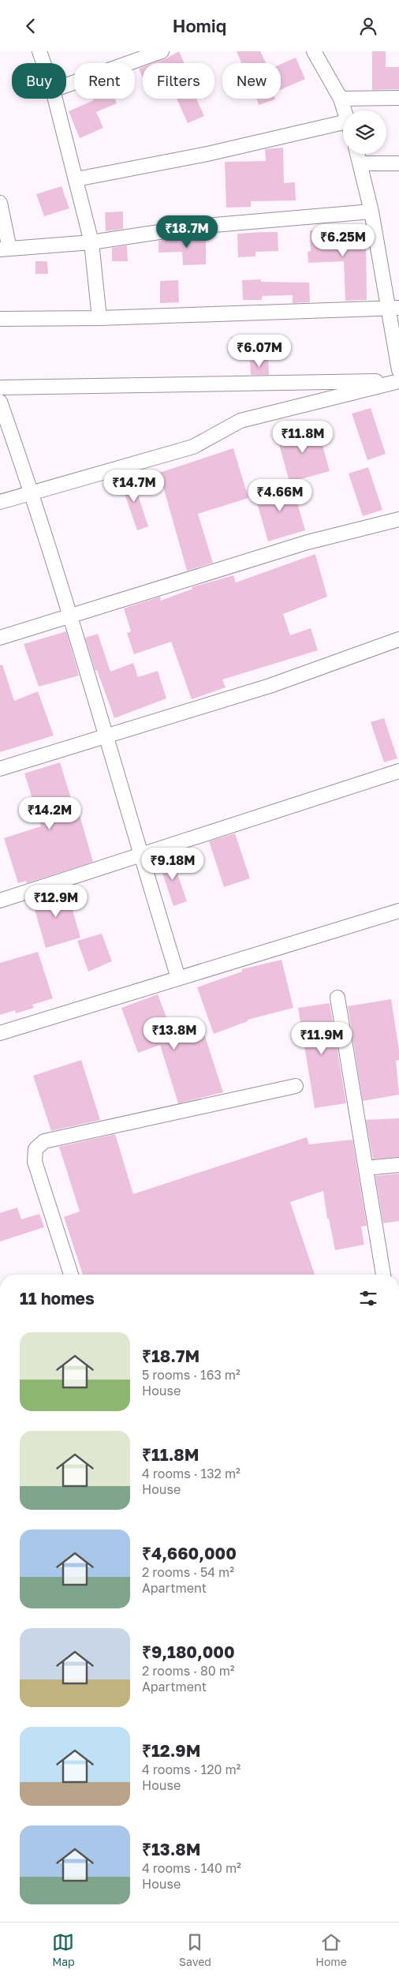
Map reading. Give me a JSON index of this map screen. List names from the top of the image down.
{
  "page": {
    "header": "Homiq",
    "chip": [
      "Buy",
      "Rent",
      "Filters",
      "New"
    ],
    "price": [
      "₹18.7M",
      "₹6.25M",
      "₹6.07M",
      "₹11.8M",
      "₹14.7M",
      "₹4.66M",
      "₹14.2M",
      "₹9.18M",
      "₹12.9M",
      "₹13.8M",
      "₹11.9M"
    ],
    "heading": "11 homes",
    "list": [
      {
        "name": "₹18.7M",
        "note": "5 rooms · 163 m² · House"
      },
      {
        "name": "₹11.8M",
        "note": "4 rooms · 132 m² · House"
      },
      {
        "name": "₹4,660,000",
        "note": "2 rooms · 54 m² · Apartment"
      },
      {
        "name": "₹9,180,000",
        "note": "2 rooms · 80 m² · Apartment"
      },
      {
        "name": "₹12.9M",
        "note": "4 rooms · 120 m² · House"
      },
      {
        "name": "₹13.8M",
        "note": "4 rooms · 140 m² · House"
      }
    ],
    "tabs": ["Map", "Saved", "Home"]
  }
}
